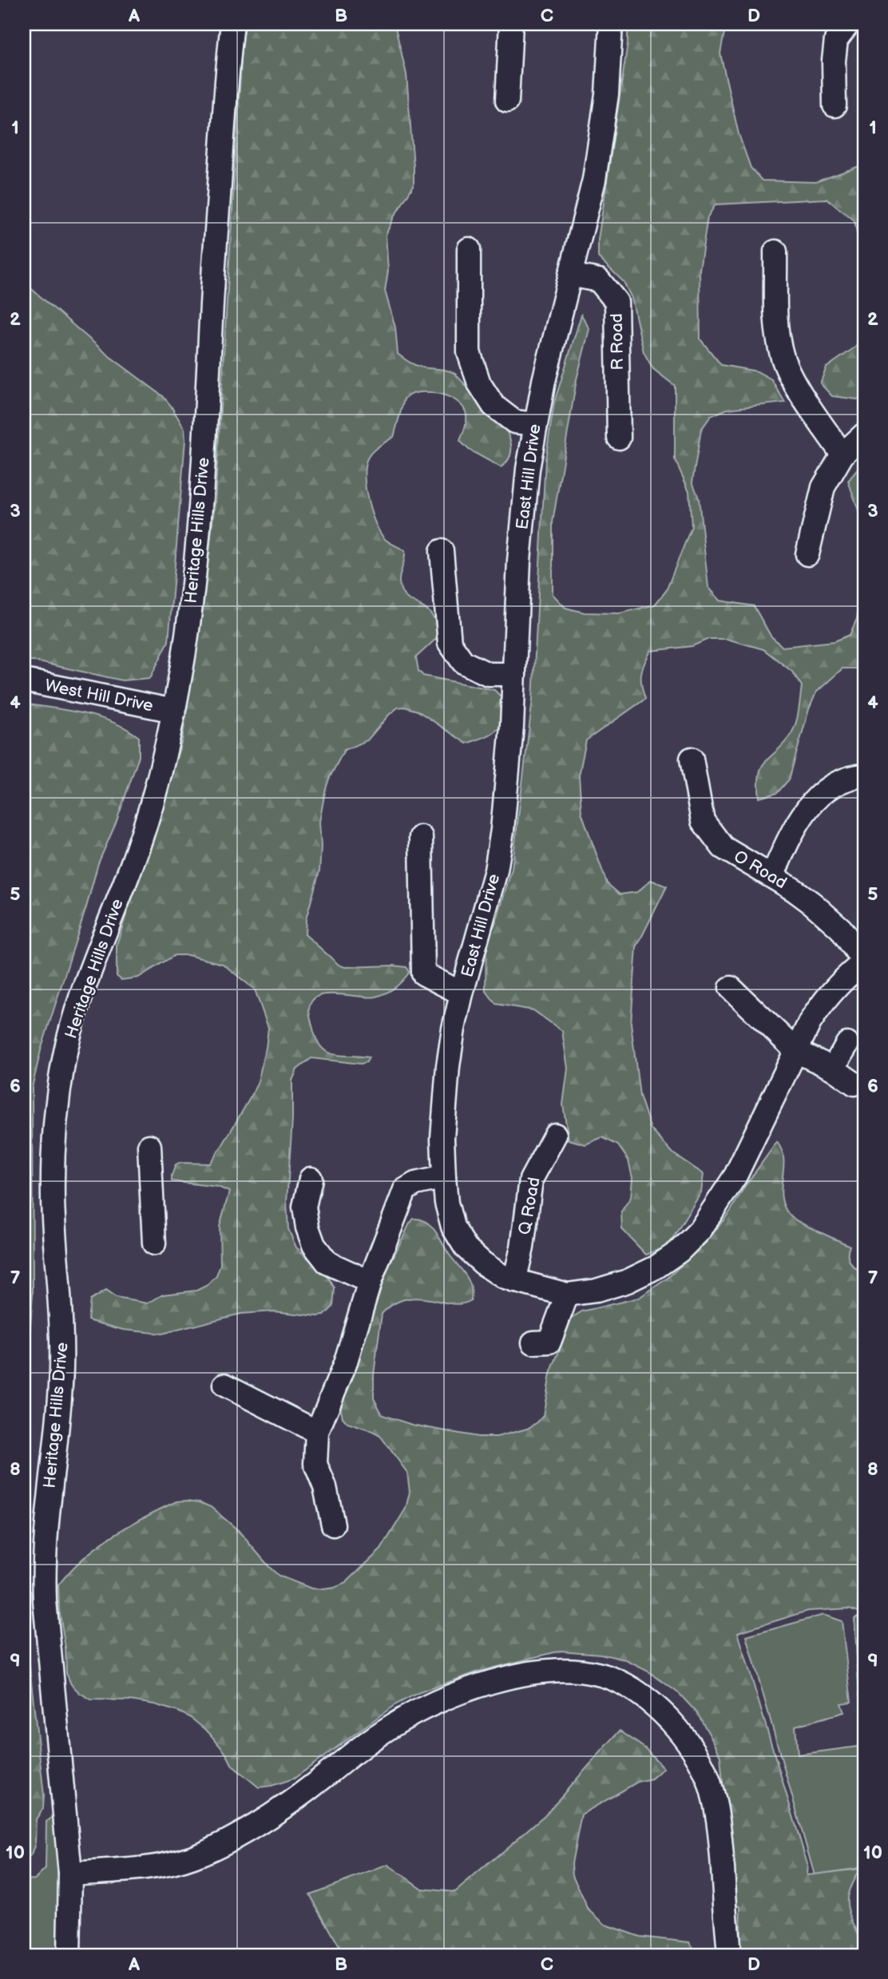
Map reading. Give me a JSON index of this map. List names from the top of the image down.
{
  "streets": {
    "street": [
      "R Road",
      "East Hill Drive",
      "Heritage Hills Drive",
      "West Hill Drive",
      "O Road",
      "Q Road"
    ]
  },
  "crossings": [
    ["R Road", "East Hill Drive"],
    ["East Hill Drive", "O Road"],
    ["East Hill Drive", "Q Road"],
    ["Heritage Hills Drive", "West Hill Drive"]
  ],
  "grid": {
    "columns": [
      "A",
      "B",
      "C",
      "D"
    ],
    "rows": [
      "1",
      "2",
      "3",
      "4",
      "5",
      "6",
      "7",
      "8",
      "9",
      "10"
    ]
  }
}
